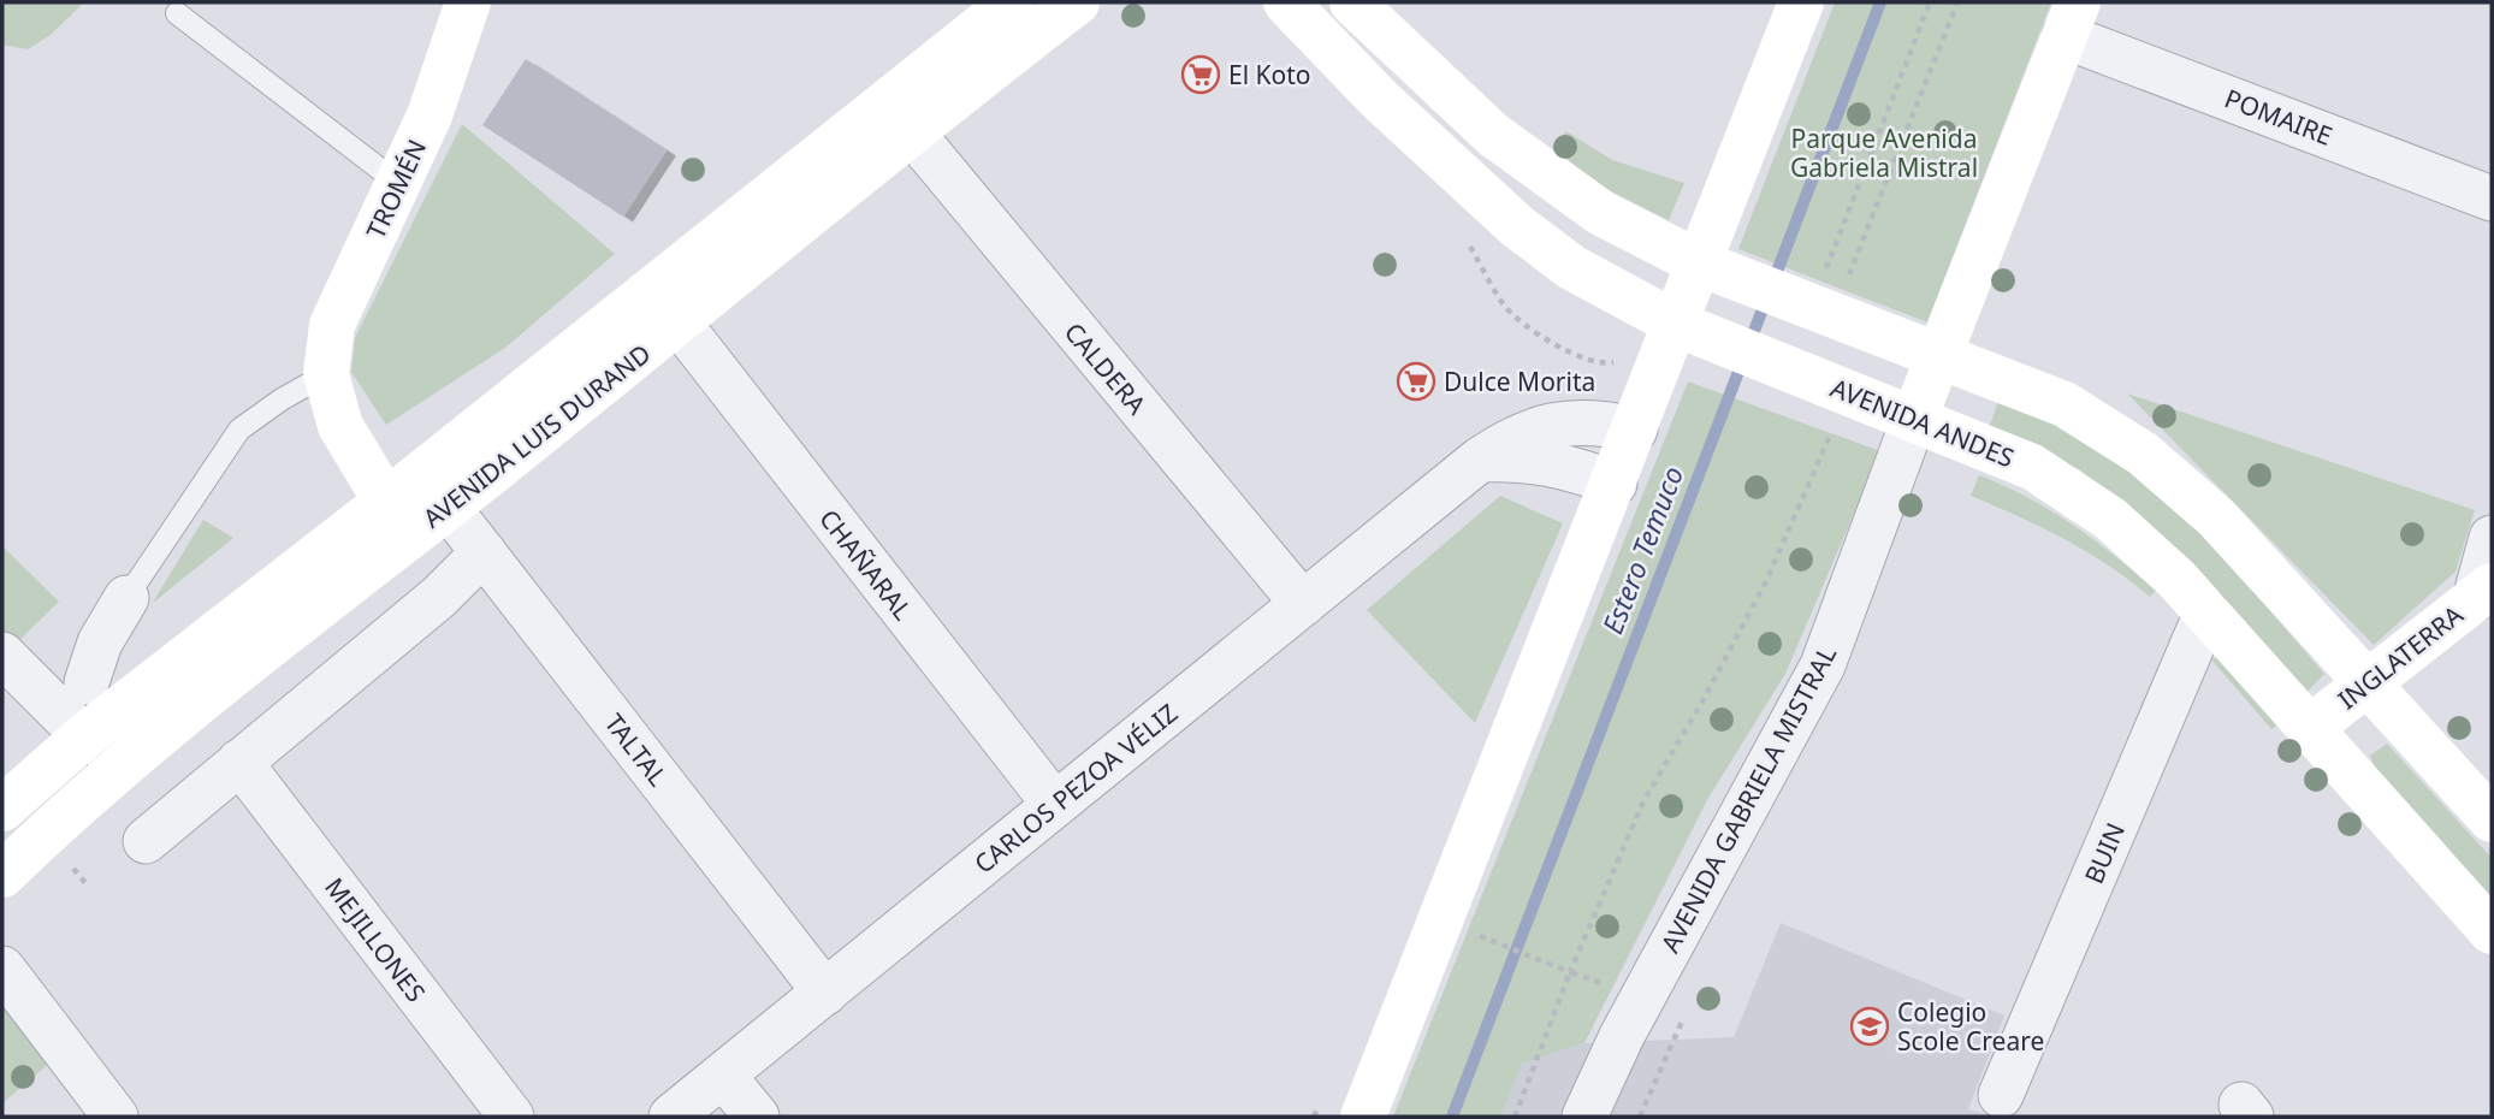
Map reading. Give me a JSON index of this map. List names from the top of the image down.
{
  "streets": {
    "street": [
      "POMAIRE",
      "TROMÉN",
      "CALDERA",
      "AVENIDA ANDES",
      "AVENIDA LUIS DURAND",
      "CHAÑARAL",
      "INGLATERRA",
      "TALTAL",
      "CARLOS PEZOA VÉLIZ",
      "AVENIDA GABRIELA MISTRAL",
      "BUIN",
      "MEJILLONES"
    ]
  },
  "crossings": [
    ["POMAIRE", "AVENIDA GABRIELA MISTRAL"],
    ["TROMÉN", "AVENIDA LUIS DURAND"],
    ["CALDERA", "AVENIDA LUIS DURAND"],
    ["CALDERA", "CARLOS PEZOA VÉLIZ"],
    ["AVENIDA ANDES", "INGLATERRA"],
    ["AVENIDA ANDES", "AVENIDA GABRIELA MISTRAL"],
    ["AVENIDA ANDES", "BUIN"],
    ["AVENIDA LUIS DURAND", "CHAÑARAL"],
    ["AVENIDA LUIS DURAND", "TALTAL"],
    ["CHAÑARAL", "CARLOS PEZOA VÉLIZ"],
    ["TALTAL", "CARLOS PEZOA VÉLIZ"]
  ],
  "water": ["Estero Temuco"],
  "parks": ["Parque Avenida Gabriela Mistral"],
  "places": {
    "supermarket": ["El Koto", "Dulce Morita"],
    "school or university": ["Colegio Scole Creare"]
  }
}
